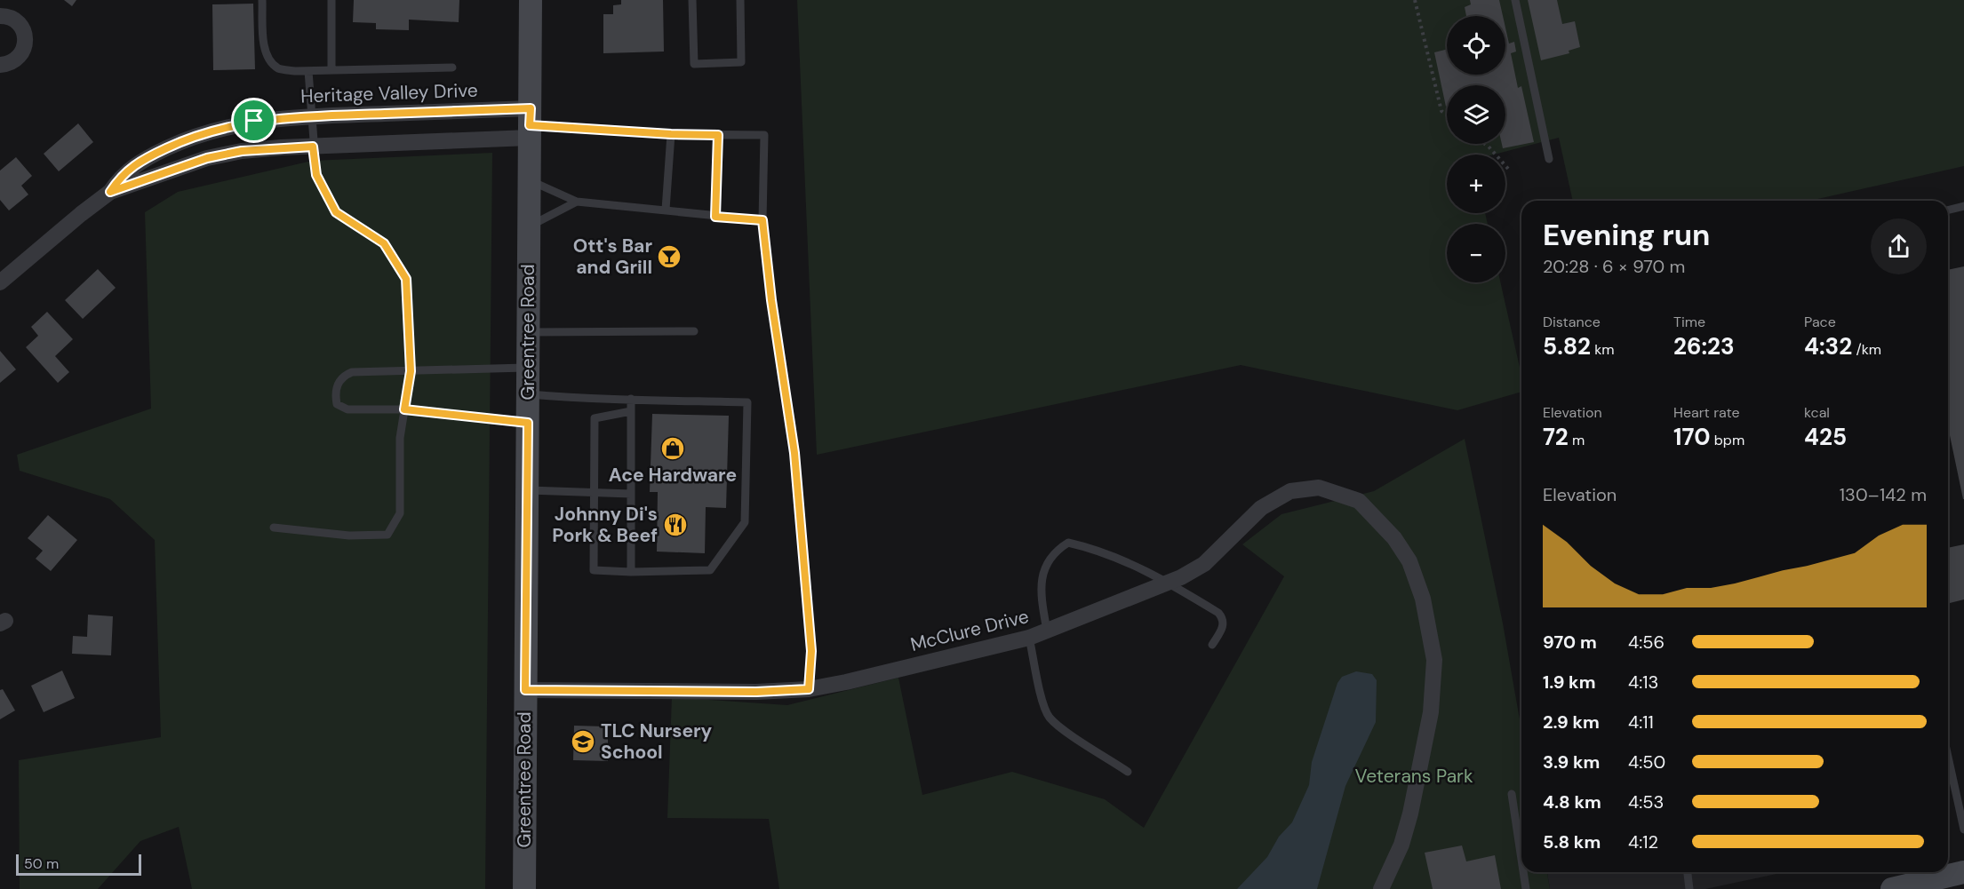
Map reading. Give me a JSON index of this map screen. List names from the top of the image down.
{
  "streets": {
    "street": ["Heritage Valley Drive", "Greentree Road", "McClure Drive"]
  },
  "crossings": [
    ["Heritage Valley Drive", "Greentree Road"],
    ["Greentree Road", "McClure Drive"]
  ],
  "parks": ["Veterans Park"],
  "places": {
    "bar": ["Ott's Bar and Grill"],
    "shop": ["Ace Hardware"],
    "restaurant": ["Johnny Di's Pork & Beef"],
    "school or university": ["TLC Nursery School"]
  },
  "scale_bar": "50 m",
  "page": {
    "map_buttons": ["+", "−"],
    "heading": ["Evening run", "20:28 · 6 × 970 m"],
    "stats": [
      ["Distance", "5.82 km"],
      ["Time", "26:23"],
      ["Pace", "4:32 /km"],
      ["Elevation", "72 m"],
      ["Heart rate", "170 bpm"],
      ["kcal", "425"]
    ],
    "chart": ["Elevation", "130–142 m"],
    "list": [
      {
        "name": "970 m",
        "note": "4:56"
      },
      {
        "name": "1.9 km",
        "note": "4:13"
      },
      {
        "name": "2.9 km",
        "note": "4:11"
      },
      {
        "name": "3.9 km",
        "note": "4:50"
      },
      {
        "name": "4.8 km",
        "note": "4:53"
      },
      {
        "name": "5.8 km",
        "note": "4:12"
      }
    ],
    "scale": "50 m"
  }
}
